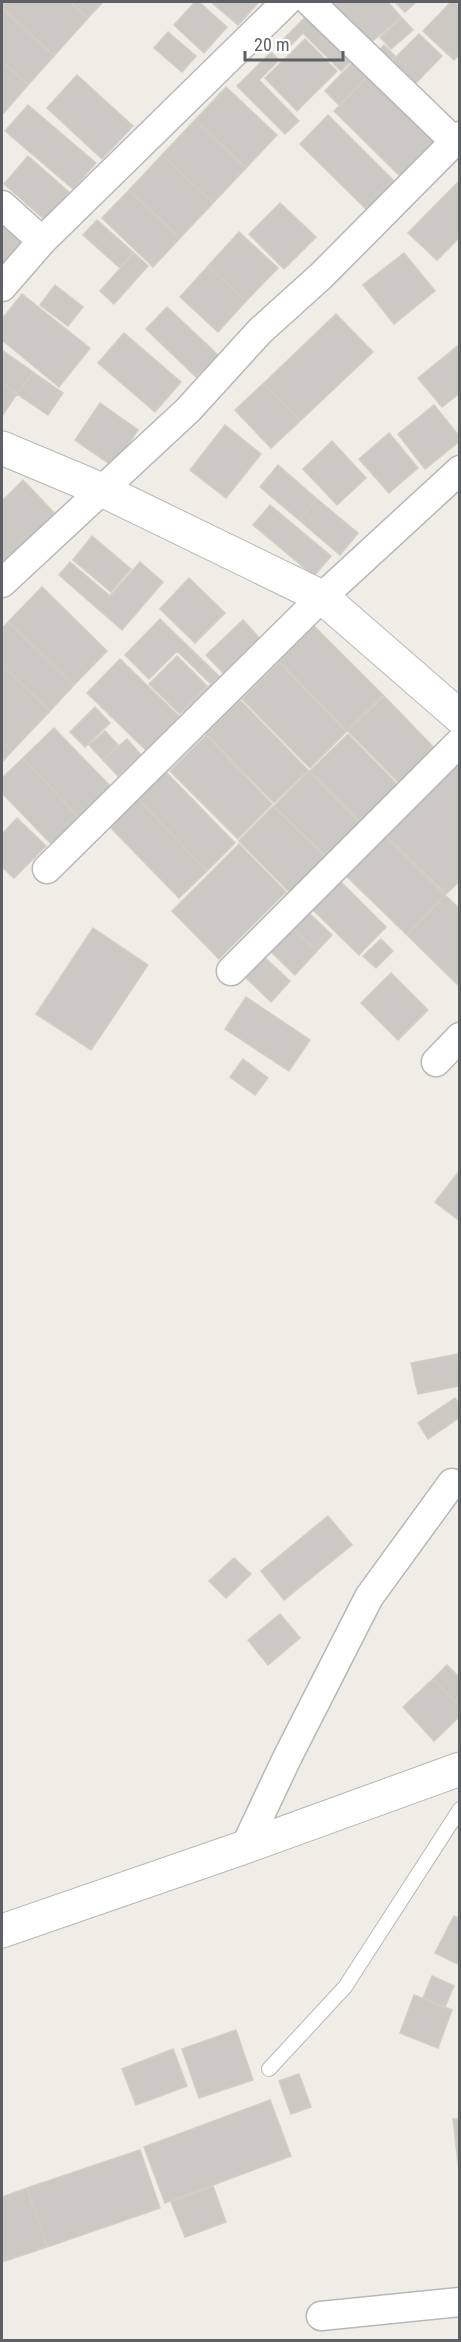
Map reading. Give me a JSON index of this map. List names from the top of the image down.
{
  "scale_bar": "20 m"
}
